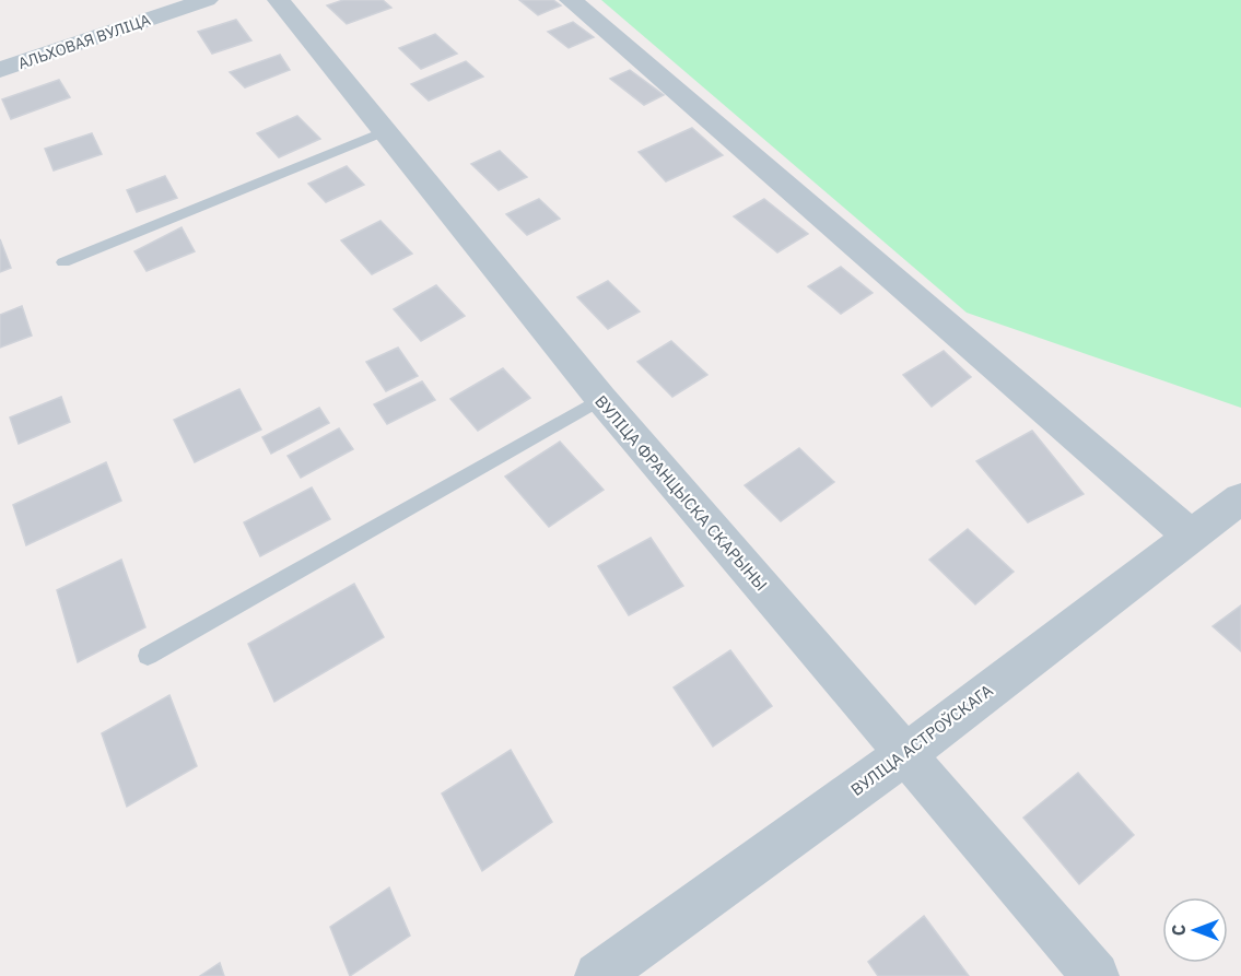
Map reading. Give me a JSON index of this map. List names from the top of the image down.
{
  "streets": {
    "street": ["АЛЬХОВАЯ ВУЛІЦА", "ВУЛІЦА ФРАНЦЫСКА СКАРЫНЫ", "ВУЛІЦА АСТРОЎСКАГА"]
  },
  "crossings": [
    ["ВУЛІЦА ФРАНЦЫСКА СКАРЫНЫ", "ВУЛІЦА АСТРОЎСКАГА"]
  ],
  "north": "left"
}
